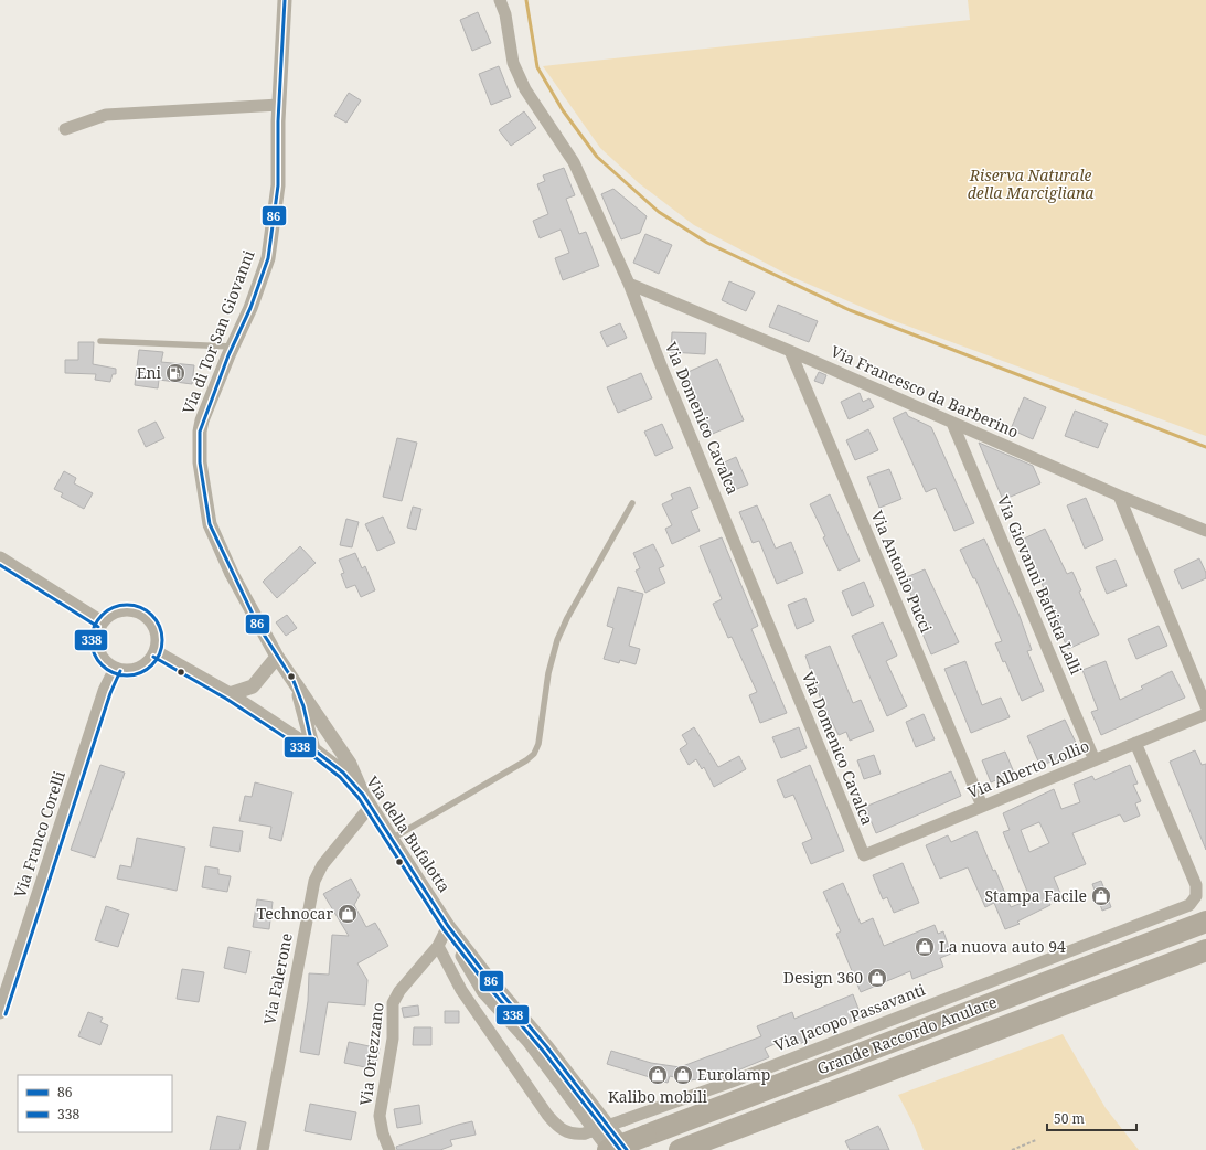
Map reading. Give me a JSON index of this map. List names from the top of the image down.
{
  "streets": {
    "highway": ["Grande Raccordo Anulare"],
    "street": [
      "Via di Tor San Giovanni",
      "Via Francesco da Barberino",
      "Via Domenico Cavalca",
      "Via Antonio Pucci",
      "Via Giovanni Battista Lalli",
      "Via Alberto Lollio",
      "Via Franco Corelli",
      "Via della Bufalotta",
      "Via Falerone",
      "Via Jacopo Passavanti",
      "Via Ortezzano"
    ]
  },
  "crossings": [
    ["Via Francesco da Barberino", "Via Domenico Cavalca"],
    ["Via Francesco da Barberino", "Via Antonio Pucci"],
    ["Via Francesco da Barberino", "Via Giovanni Battista Lalli"],
    ["Via Domenico Cavalca", "Via Alberto Lollio"],
    ["Via Antonio Pucci", "Via Alberto Lollio"],
    ["Via Giovanni Battista Lalli", "Via Alberto Lollio"],
    ["Via Alberto Lollio", "Via Jacopo Passavanti"],
    ["Via Franco Corelli", "Via della Bufalotta"],
    ["Via della Bufalotta", "Via Falerone"],
    ["Via della Bufalotta", "Grande Raccordo Anulare"],
    ["Via della Bufalotta", "Via Ortezzano"],
    ["Via Jacopo Passavanti", "Via Ortezzano"]
  ],
  "parks": ["Riserva Naturale della Marcigliana"],
  "places": {
    "fuel station": ["Eni"],
    "shop": [
      "Stampa Facile",
      "Technocar",
      "La nuova auto 94",
      "Design 360",
      "Kalibo mobili",
      "Eurolamp"
    ]
  },
  "lines": ["transit line 86", "transit line 338"],
  "legend": ["86", "338"],
  "scale_bar": "50 m"
}
